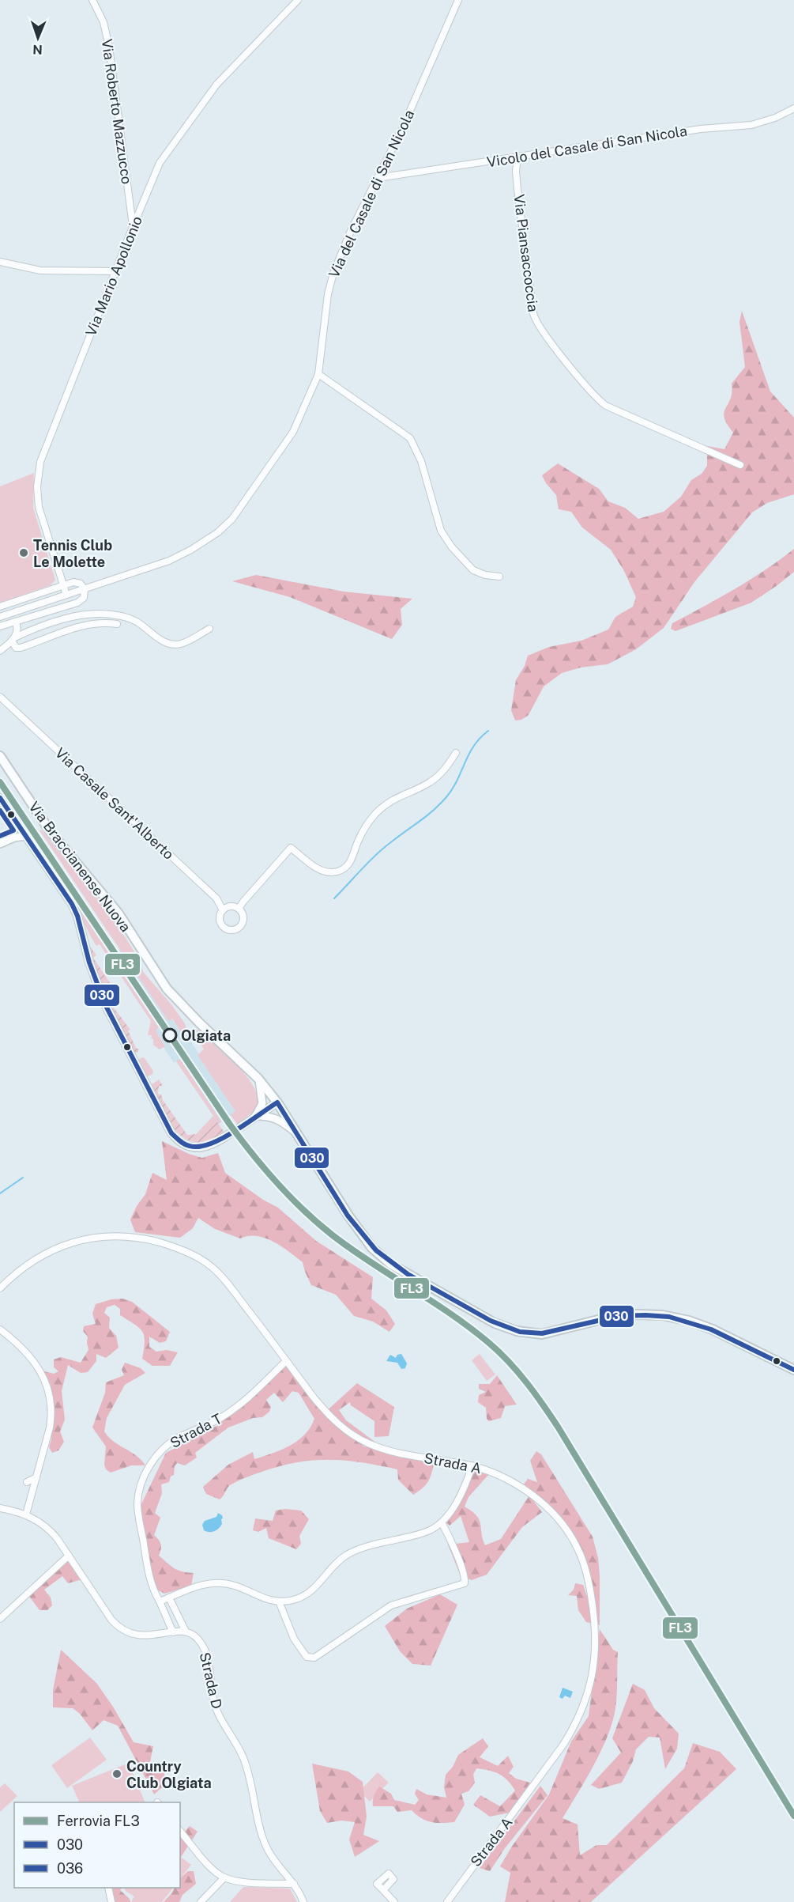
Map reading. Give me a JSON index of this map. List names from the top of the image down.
{
  "streets": {
    "main road": ["Via Braccianense Nuova"],
    "street": [
      "Via Roberto Mazzucco",
      "Vicolo del Casale di San Nicola",
      "Via del Casale di San Nicola",
      "Via Piansaccoccia",
      "Via Mario Apollonio",
      "Via Casale Sant'Alberto",
      "Strada T",
      "Strada A",
      "Strada D"
    ]
  },
  "crossings": [
    ["Via Roberto Mazzucco", "Via Mario Apollonio"],
    ["Vicolo del Casale di San Nicola", "Via del Casale di San Nicola"],
    ["Vicolo del Casale di San Nicola", "Via Piansaccoccia"],
    ["Via del Casale di San Nicola", "Via Mario Apollonio"],
    ["Strada T", "Strada A"]
  ],
  "places": ["Tennis Club Le Molette", "Olgiata", "Country Club Olgiata"],
  "lines": ["rail line FL3", "transit line 030", "transit line 036"],
  "legend": ["Ferrovia FL3", "030", "036"],
  "north": "bottom"
}
